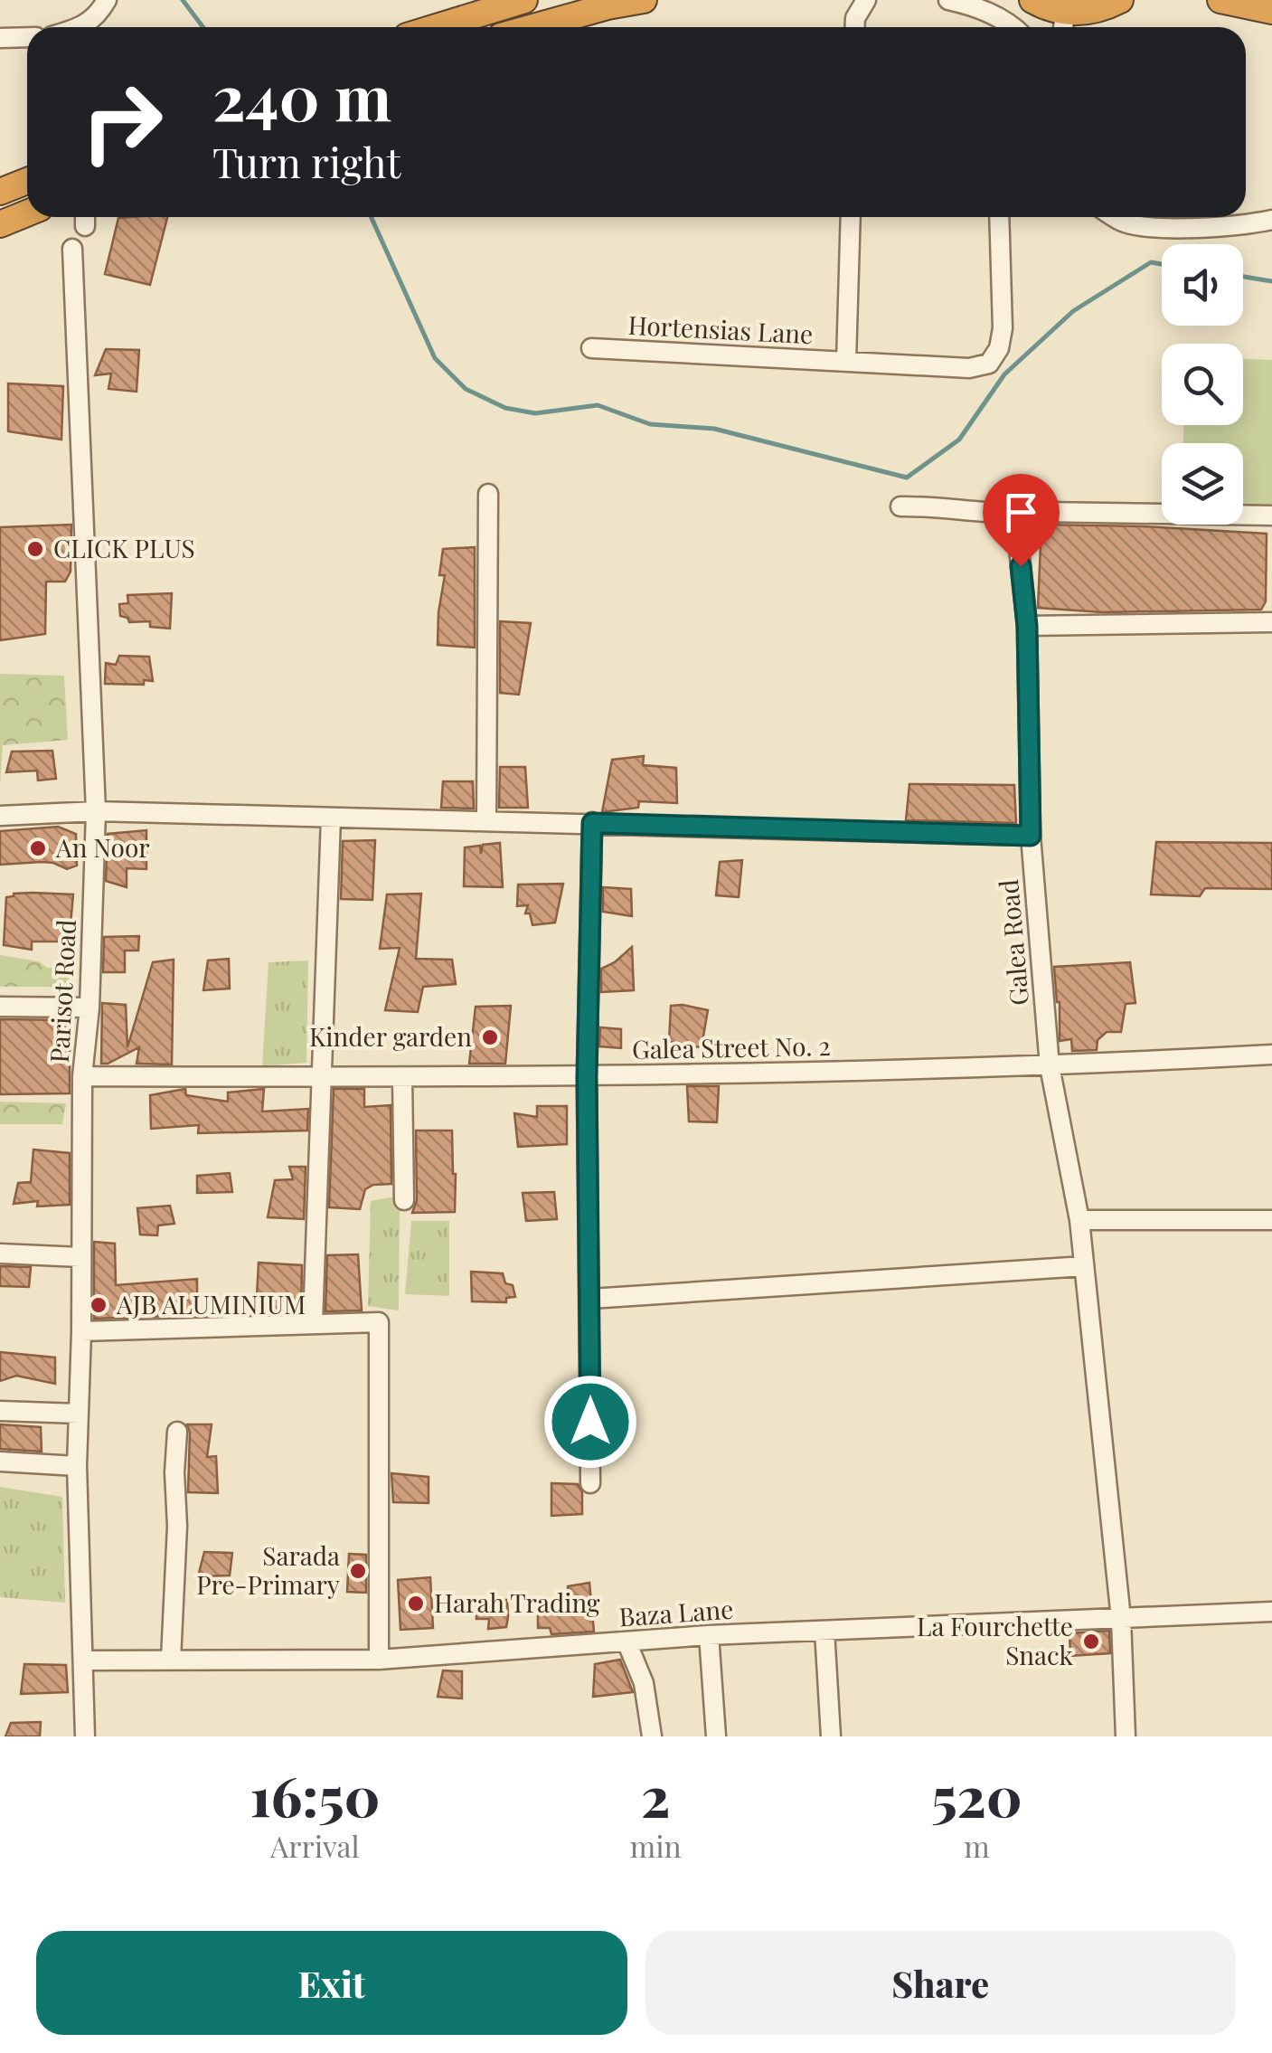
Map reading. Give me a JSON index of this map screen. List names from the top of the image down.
{
  "streets": {
    "street": [
      "Hortensias Lane",
      "Galea Road",
      "Parisot Road",
      "Galea Street No. 2",
      "Baza Lane"
    ]
  },
  "crossings": [
    ["Galea Road", "Galea Street No. 2"],
    ["Galea Road", "Baza Lane"],
    ["Parisot Road", "Galea Street No. 2"],
    ["Parisot Road", "Baza Lane"]
  ],
  "places": [
    "CLICK PLUS",
    "An Noor",
    "Kinder garden",
    "AJB ALUMINIUM",
    "Sarada Pre-Primary",
    "Harah Trading",
    "La Fourchette Snack"
  ],
  "page": {
    "turn": ["240 m", "Turn right"],
    "eta": [
      "16:50",
      "Arrival",
      "2",
      "min",
      "520",
      "m"
    ],
    "buttons": ["Exit", "Share"]
  }
}
